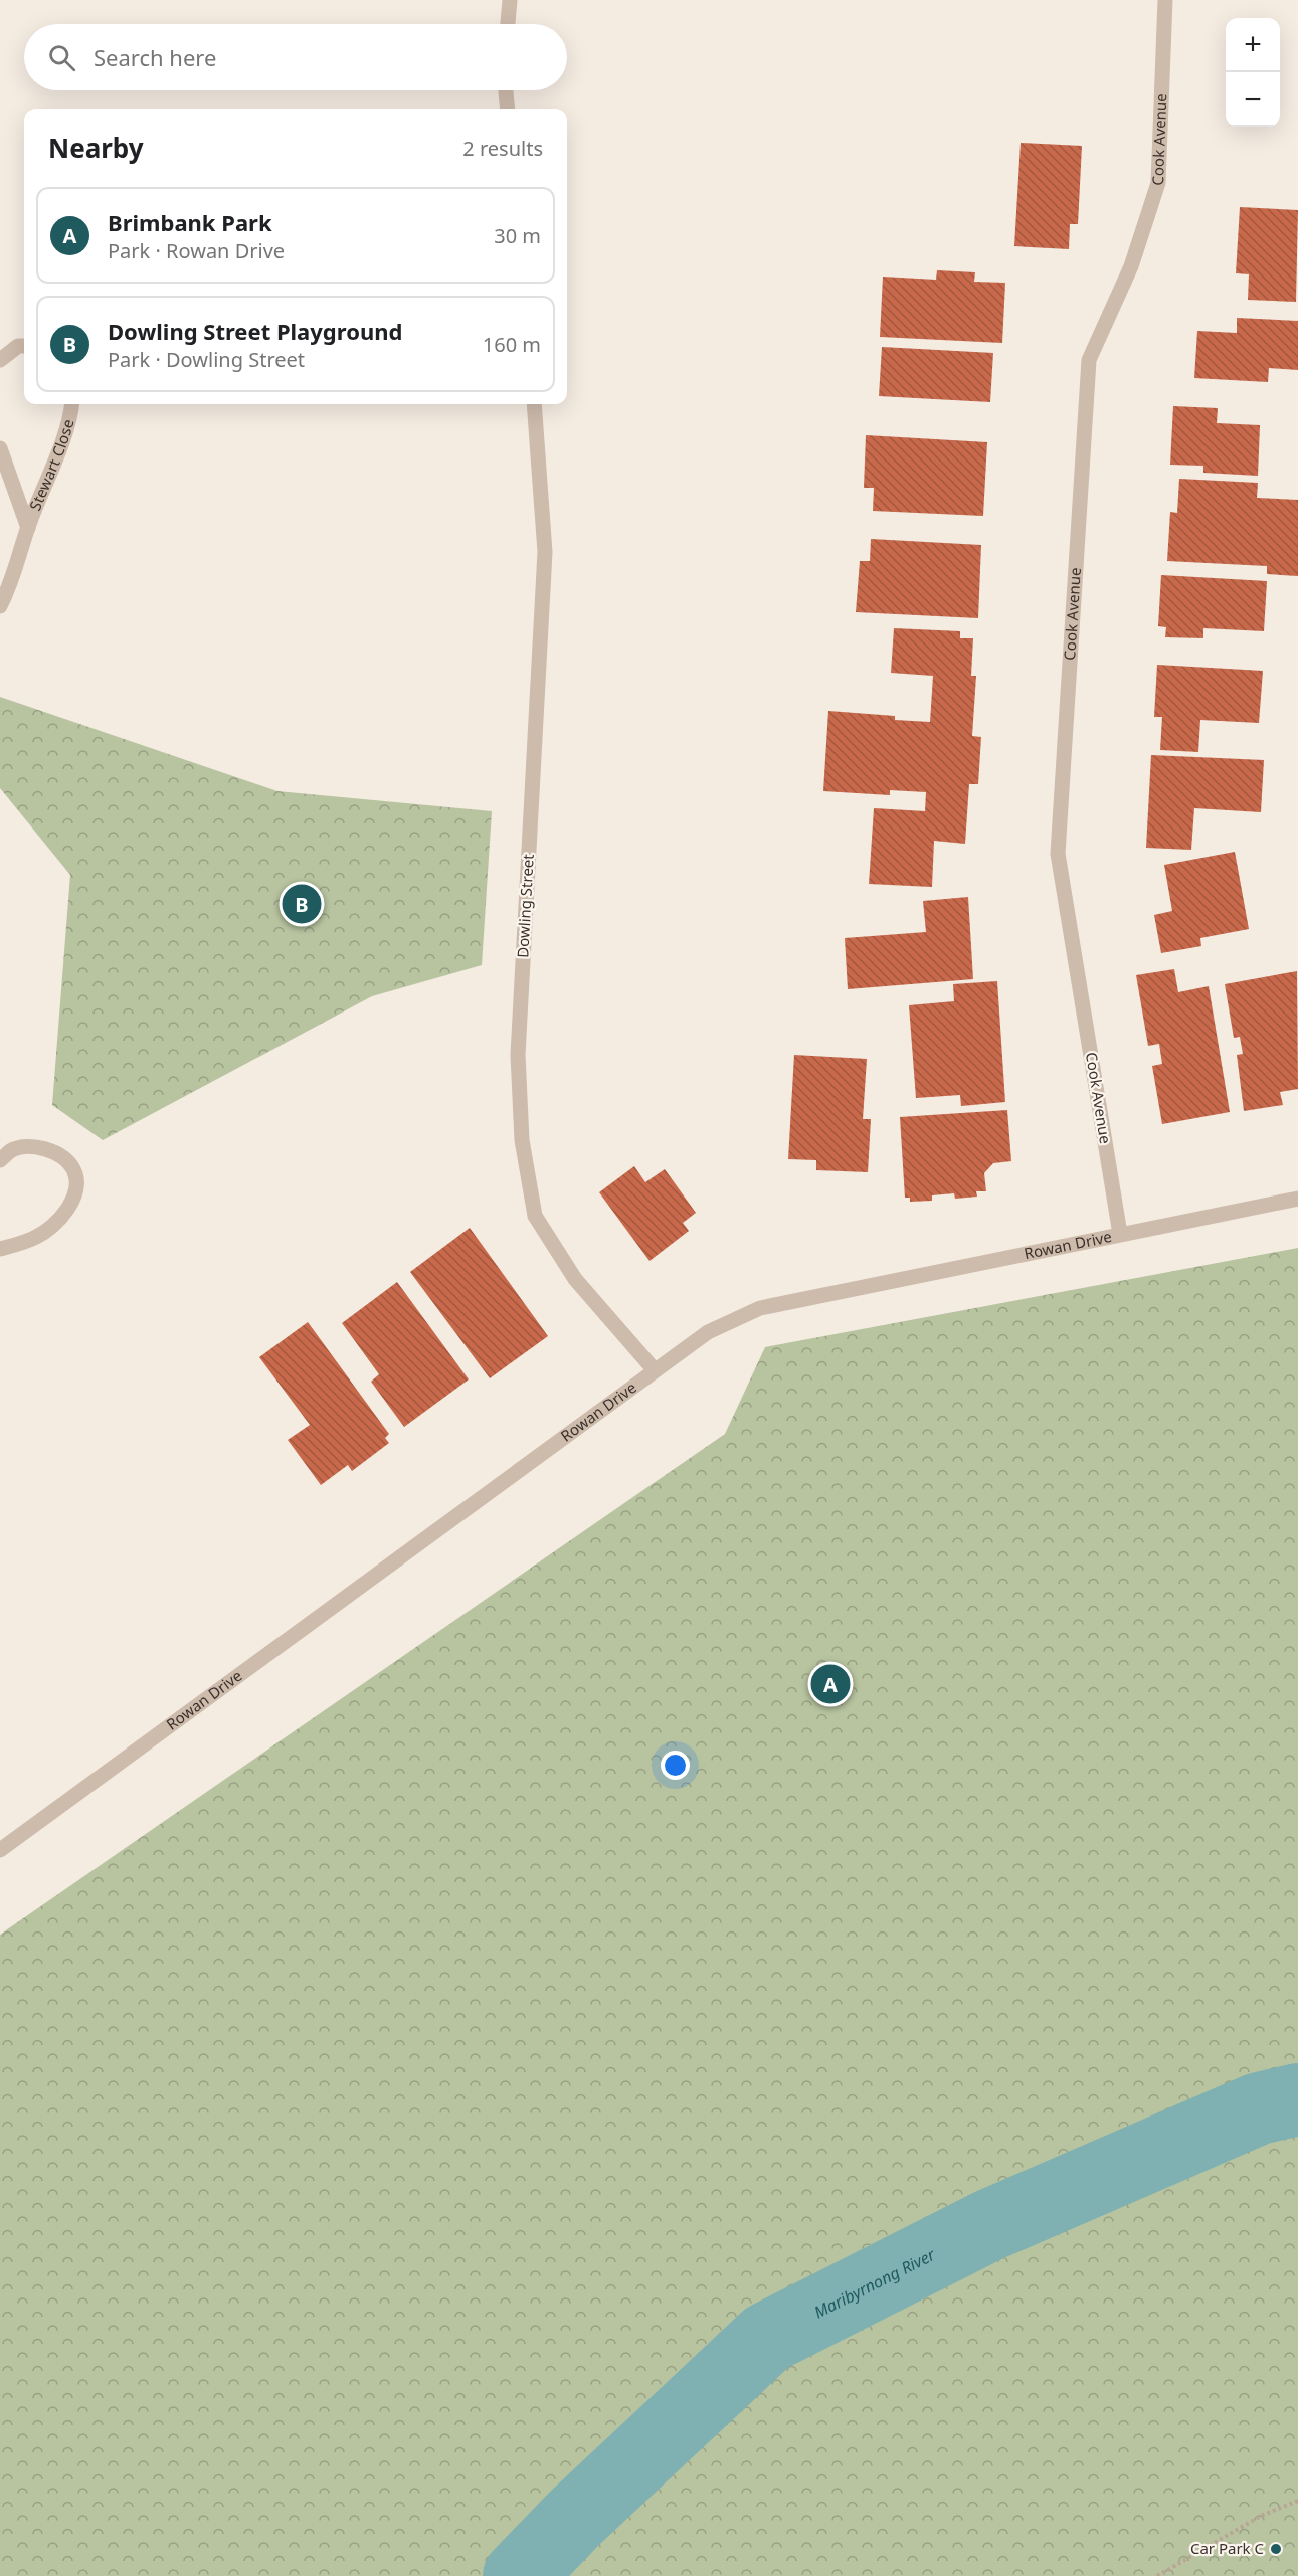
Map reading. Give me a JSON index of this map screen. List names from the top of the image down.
{
  "streets": {
    "street": [
      "Cook Avenue",
      "Stewart Close",
      "Dowling Street",
      "Rowan Drive"
    ]
  },
  "crossings": [
    ["Cook Avenue", "Rowan Drive"],
    ["Dowling Street", "Rowan Drive"]
  ],
  "water": ["Maribyrnong River"],
  "places": ["Car Park C"],
  "page": {
    "map_buttons": ["+", "−"],
    "search": "Search here",
    "heading": ["Nearby", "2 results"],
    "list": [
      {
        "mark": "A",
        "name": "Brimbank Park",
        "note": "Park · Rowan Drive",
        "value": "30 m"
      },
      {
        "mark": "B",
        "name": "Dowling Street Playground",
        "note": "Park · Dowling Street",
        "value": "160 m"
      }
    ],
    "pins": ["B", "A"]
  }
}
